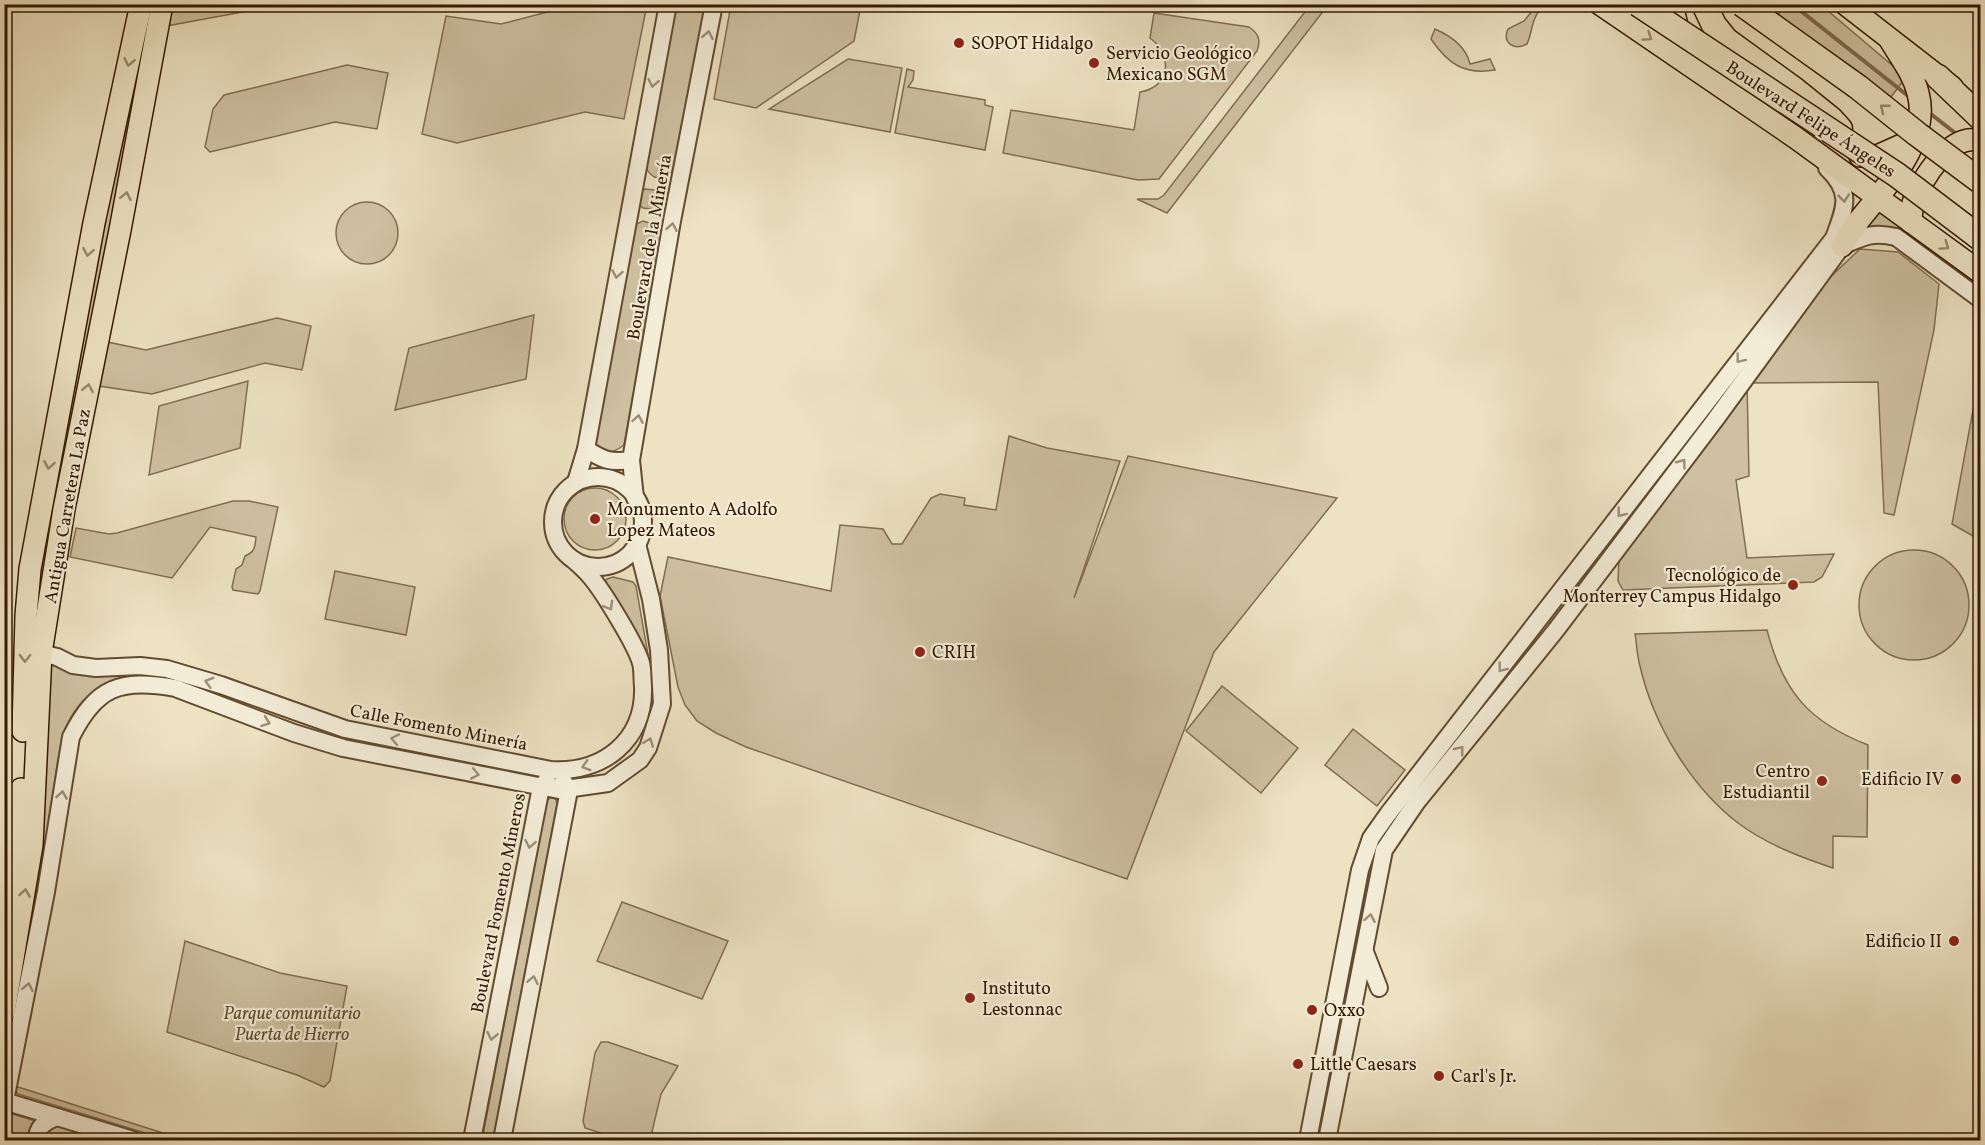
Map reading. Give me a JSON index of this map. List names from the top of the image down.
{
  "streets": {
    "highway": ["Boulevard Felipe Ángeles"],
    "main road": ["Antigua Carretera La Paz"],
    "street": ["Boulevard de la Minería", "Calle Fomento Minería", "Boulevard Fomento Mineros"]
  },
  "crossings": [
    ["Boulevard de la Minería", "Calle Fomento Minería"],
    ["Antigua Carretera La Paz", "Calle Fomento Minería"],
    ["Calle Fomento Minería", "Boulevard Fomento Mineros"]
  ],
  "parks": ["Parque comunitario Puerta de Hierro"],
  "places": [
    "SOPOT Hidalgo",
    "Servicio Geológico Mexicano SGM",
    "Monumento A Adolfo Lopez Mateos",
    "Tecnológico de Monterrey Campus Hidalgo",
    "CRIH",
    "Edificio IV",
    "Centro Estudiantil",
    "Edificio II",
    "Instituto Lestonnac",
    "Oxxo",
    "Little Caesars",
    "Carl's Jr."
  ]
}
